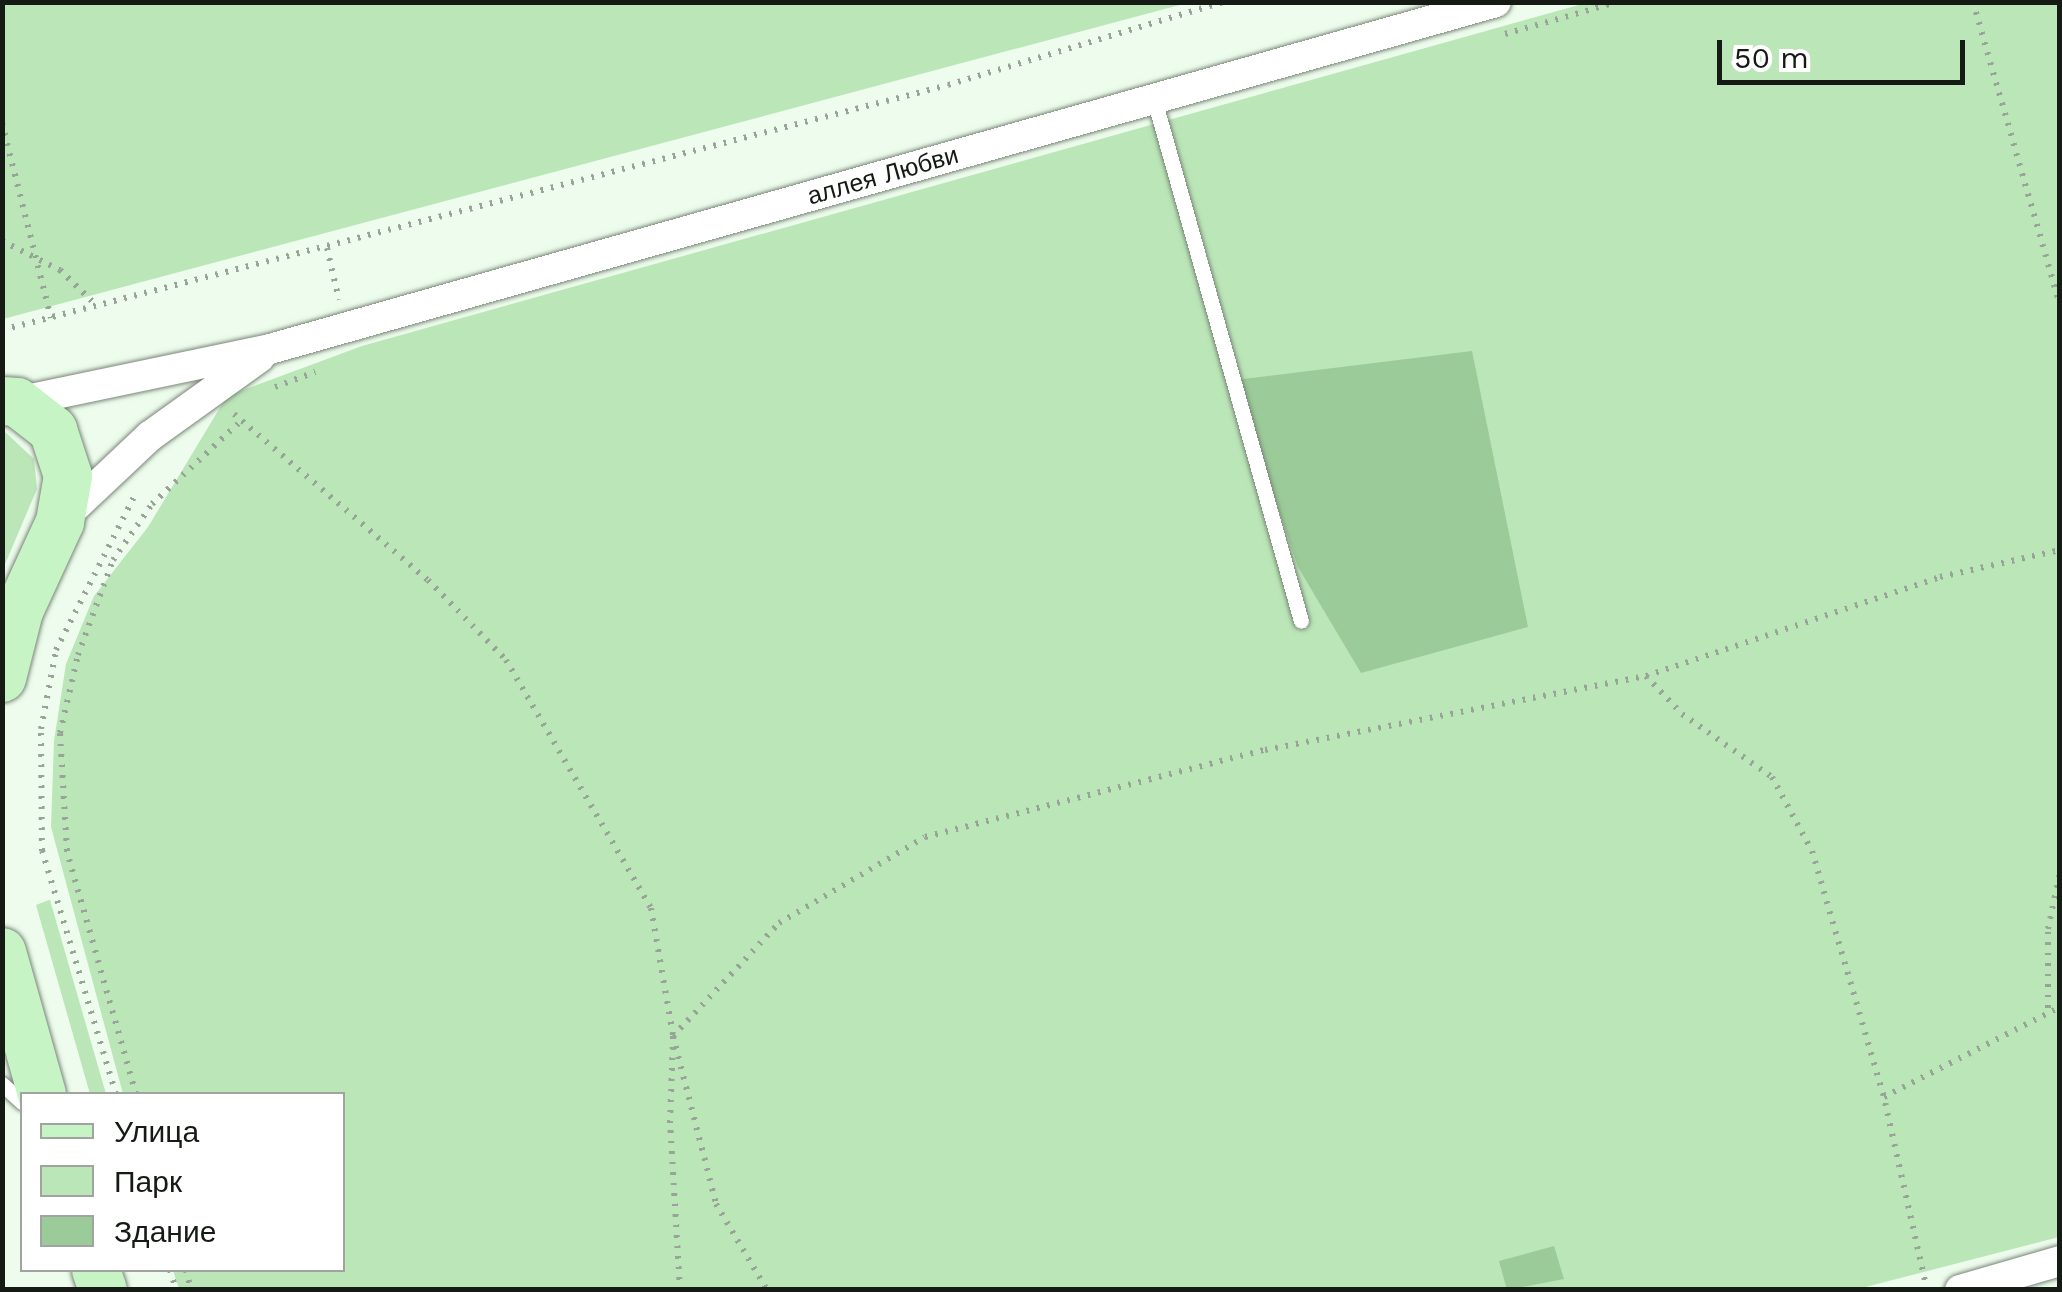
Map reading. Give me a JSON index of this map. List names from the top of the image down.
{
  "streets": {
    "street": ["аллея Любви"]
  },
  "legend": ["Улица", "Парк", "Здание"],
  "scale_bar": "50 m"
}
